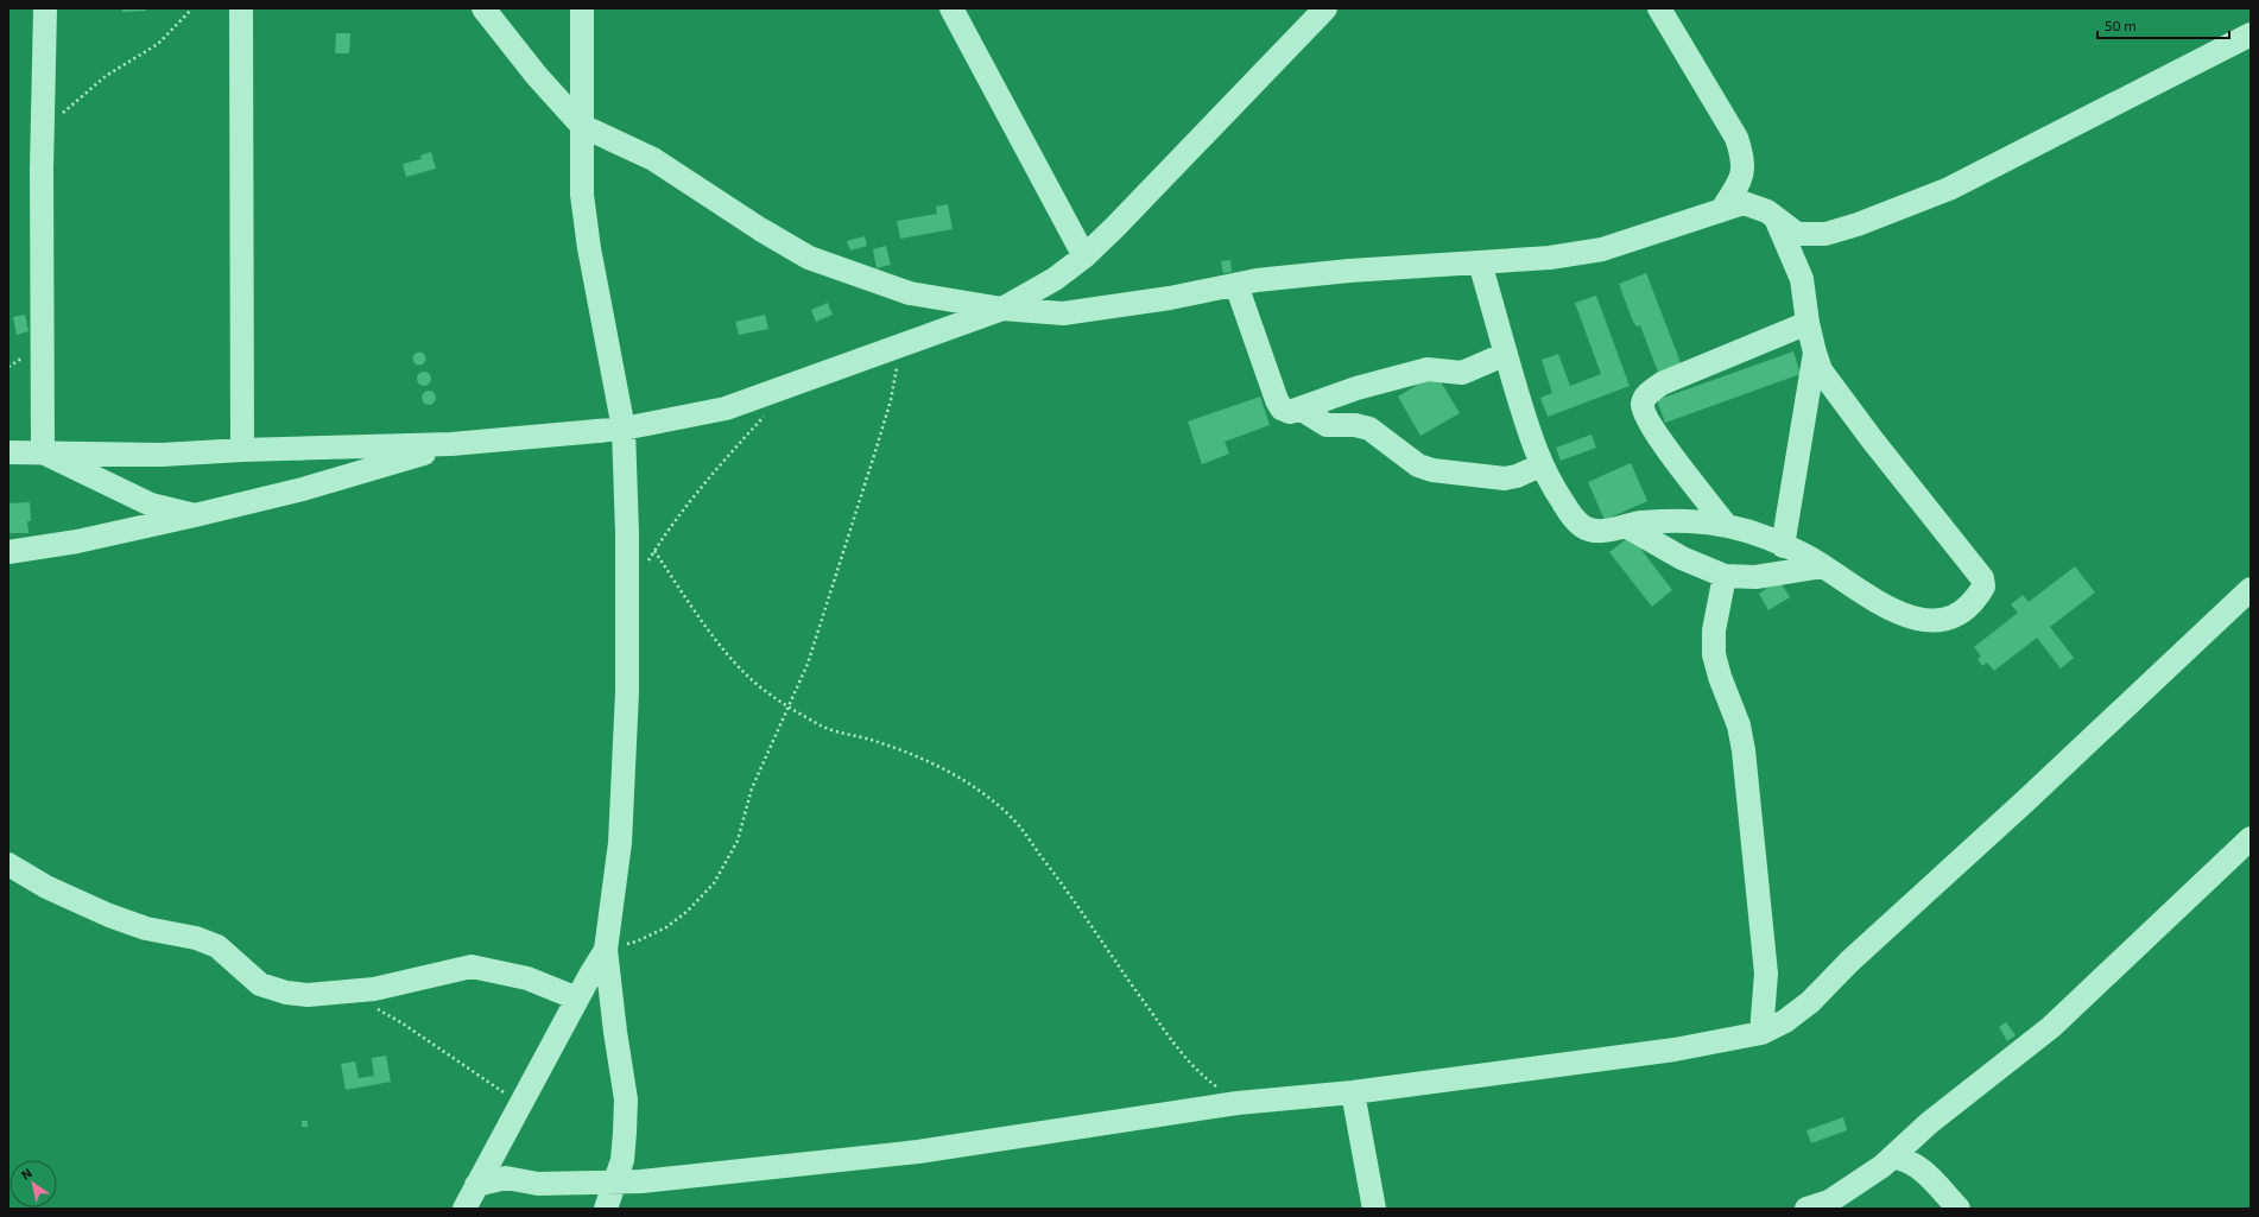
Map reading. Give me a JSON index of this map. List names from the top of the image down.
{
  "scale_bar": "50 m",
  "north": "top left"
}
